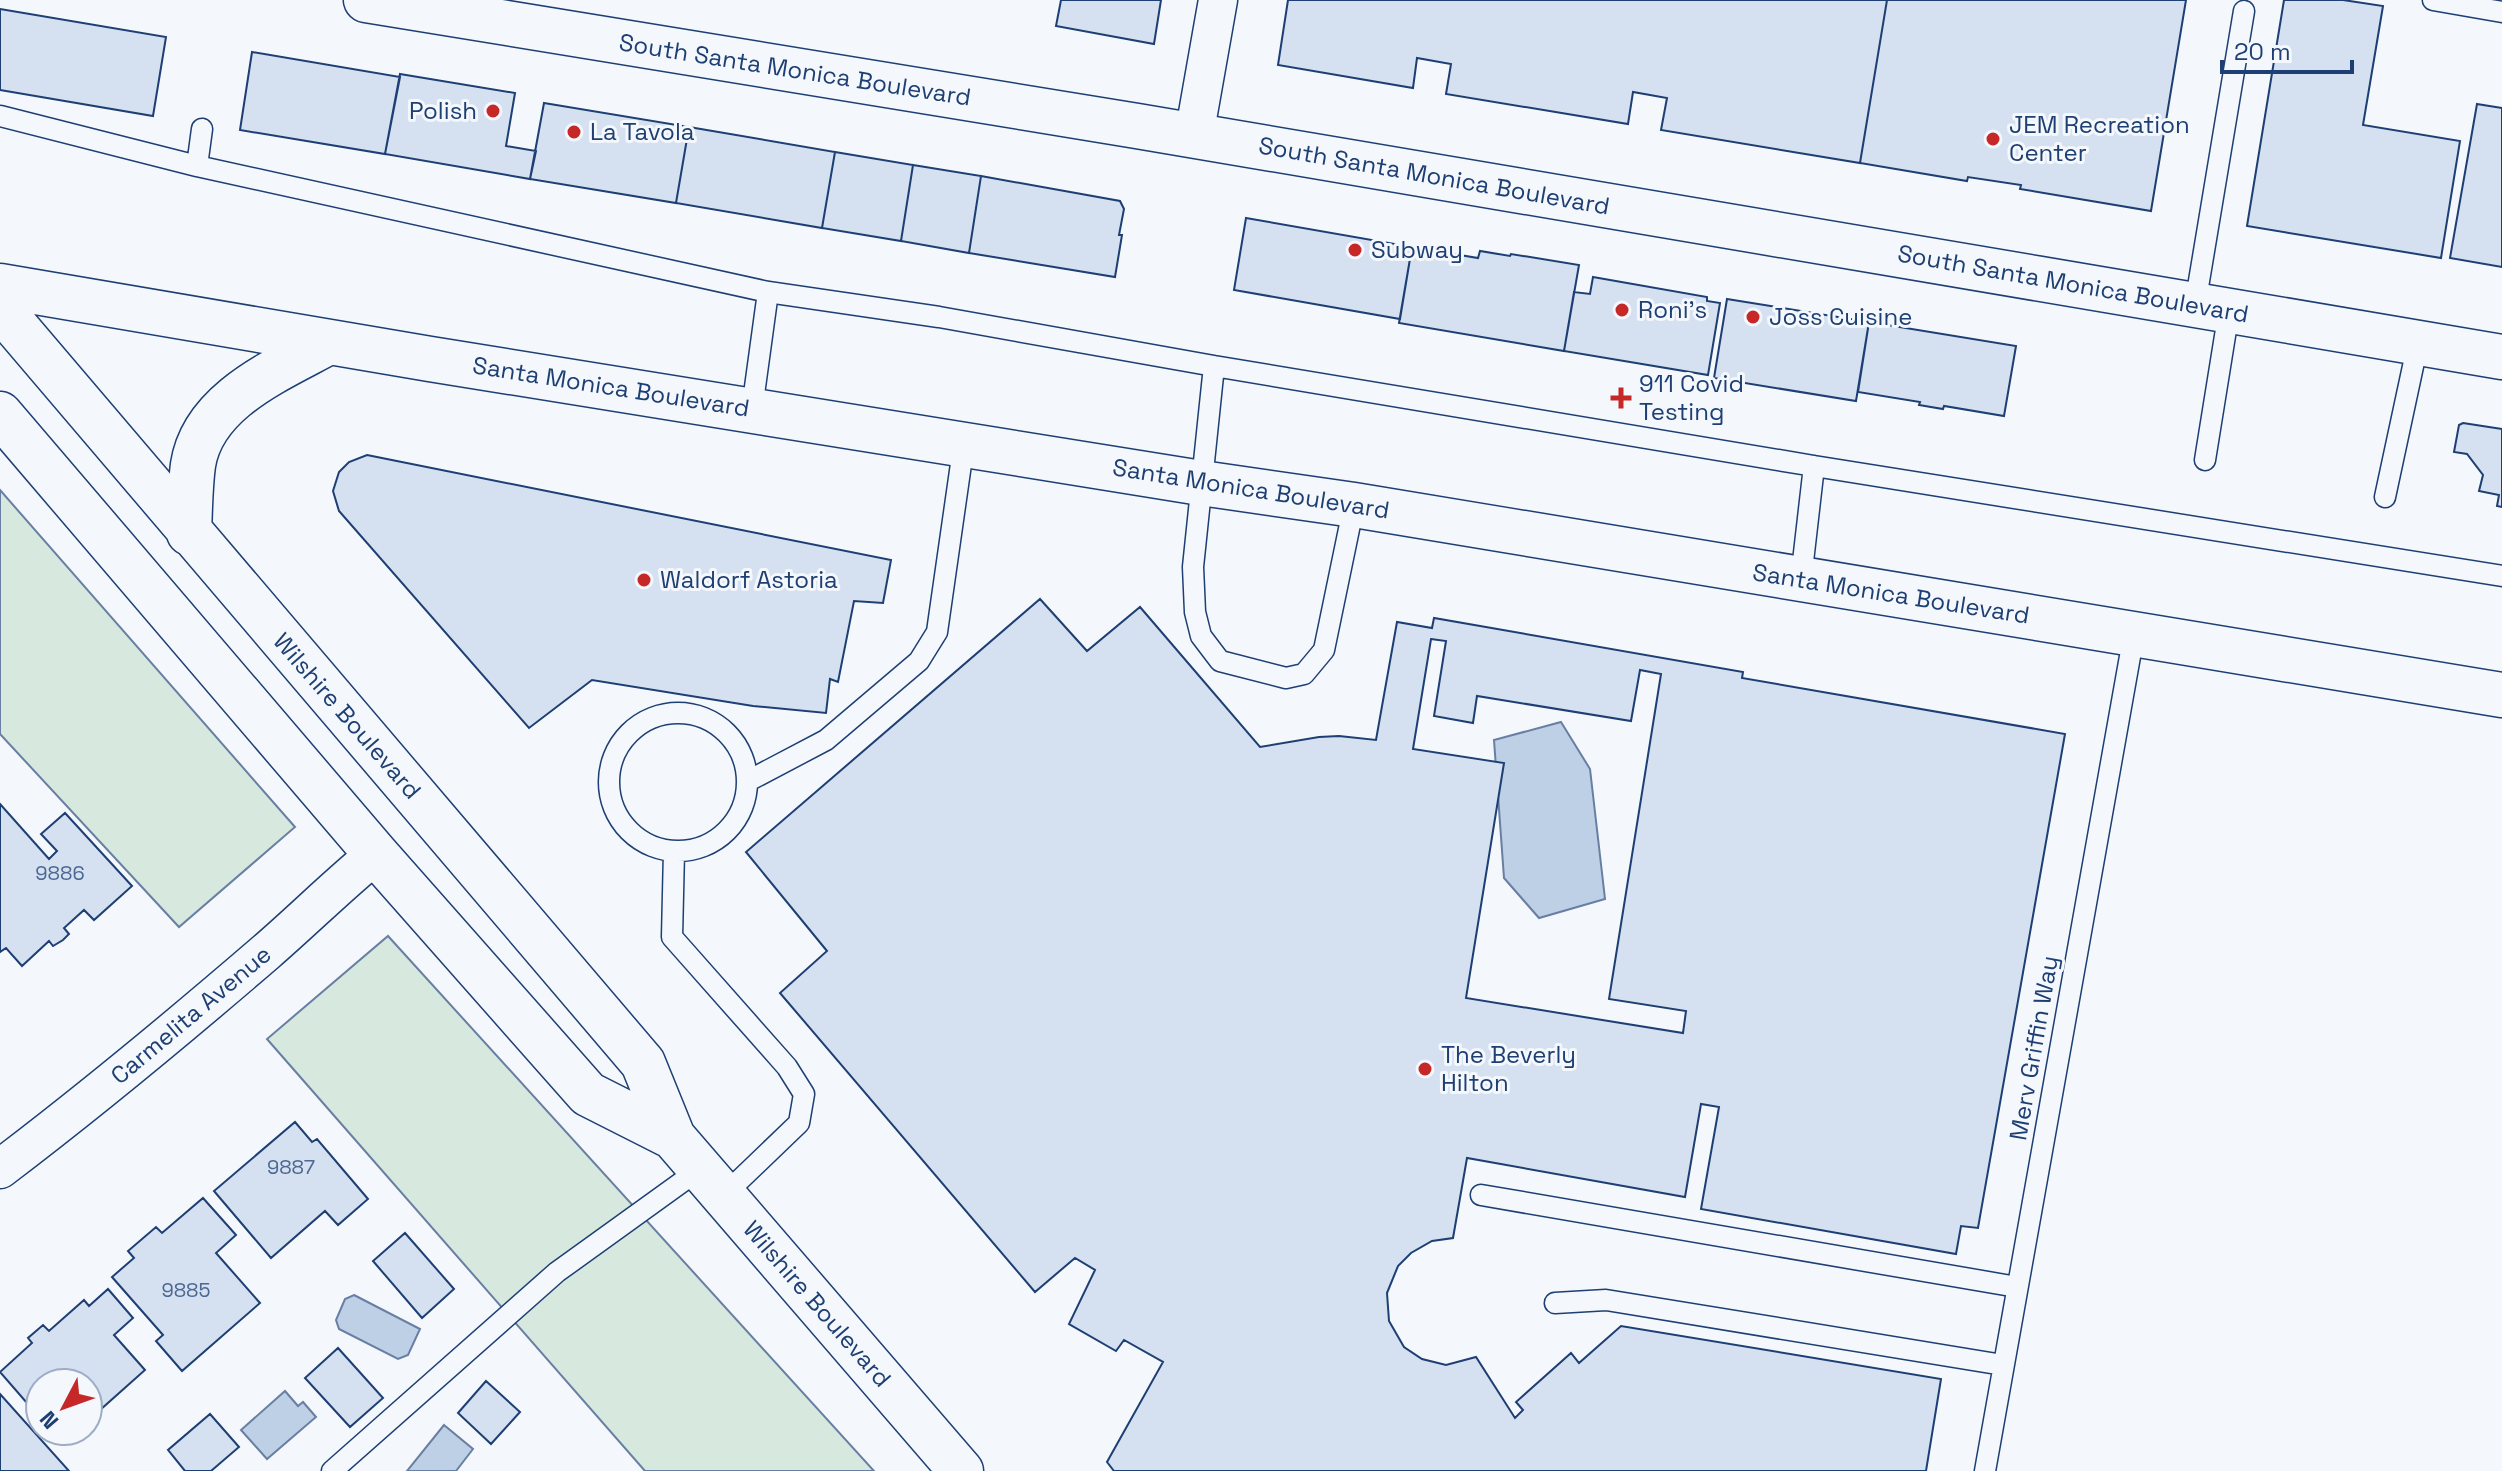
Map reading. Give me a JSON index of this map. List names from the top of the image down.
{
  "streets": {
    "main road": ["South Santa Monica Boulevard", "Santa Monica Boulevard", "Wilshire Boulevard"],
    "street": ["Carmelita Avenue"],
    "lane": ["Merv Griffin Way"]
  },
  "crossings": [
    ["Santa Monica Boulevard", "Merv Griffin Way"],
    ["Wilshire Boulevard", "Carmelita Avenue"]
  ],
  "places": {
    "other": [
      "Polish",
      "La Tavola",
      "JEM Recreation Center",
      "Subway",
      "Roni's",
      "Joss Cuisine",
      "Waldorf Astoria",
      "The Beverly Hilton"
    ],
    "health": ["911 Covid Testing"]
  },
  "house_numbers": ["9886", "9887", "9885"],
  "scale_bar": "20 m",
  "north": "bottom left"
}
